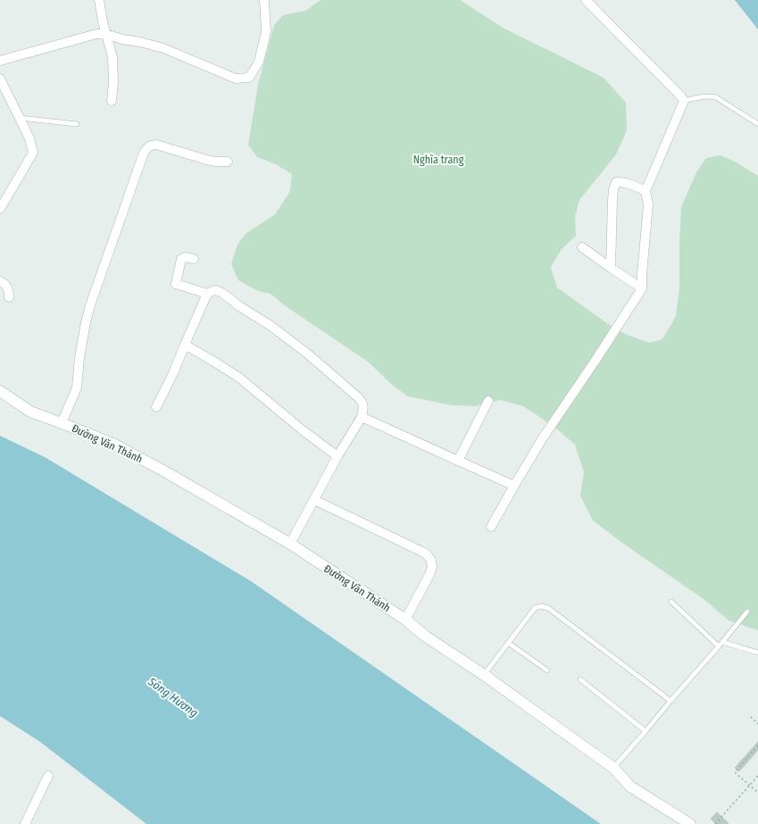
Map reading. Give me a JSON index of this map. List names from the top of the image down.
{
  "streets": {
    "main road": ["Đường Văn Thánh"]
  },
  "water": ["Sông Hương"],
  "parks": ["Nghĩa trang"]
}
